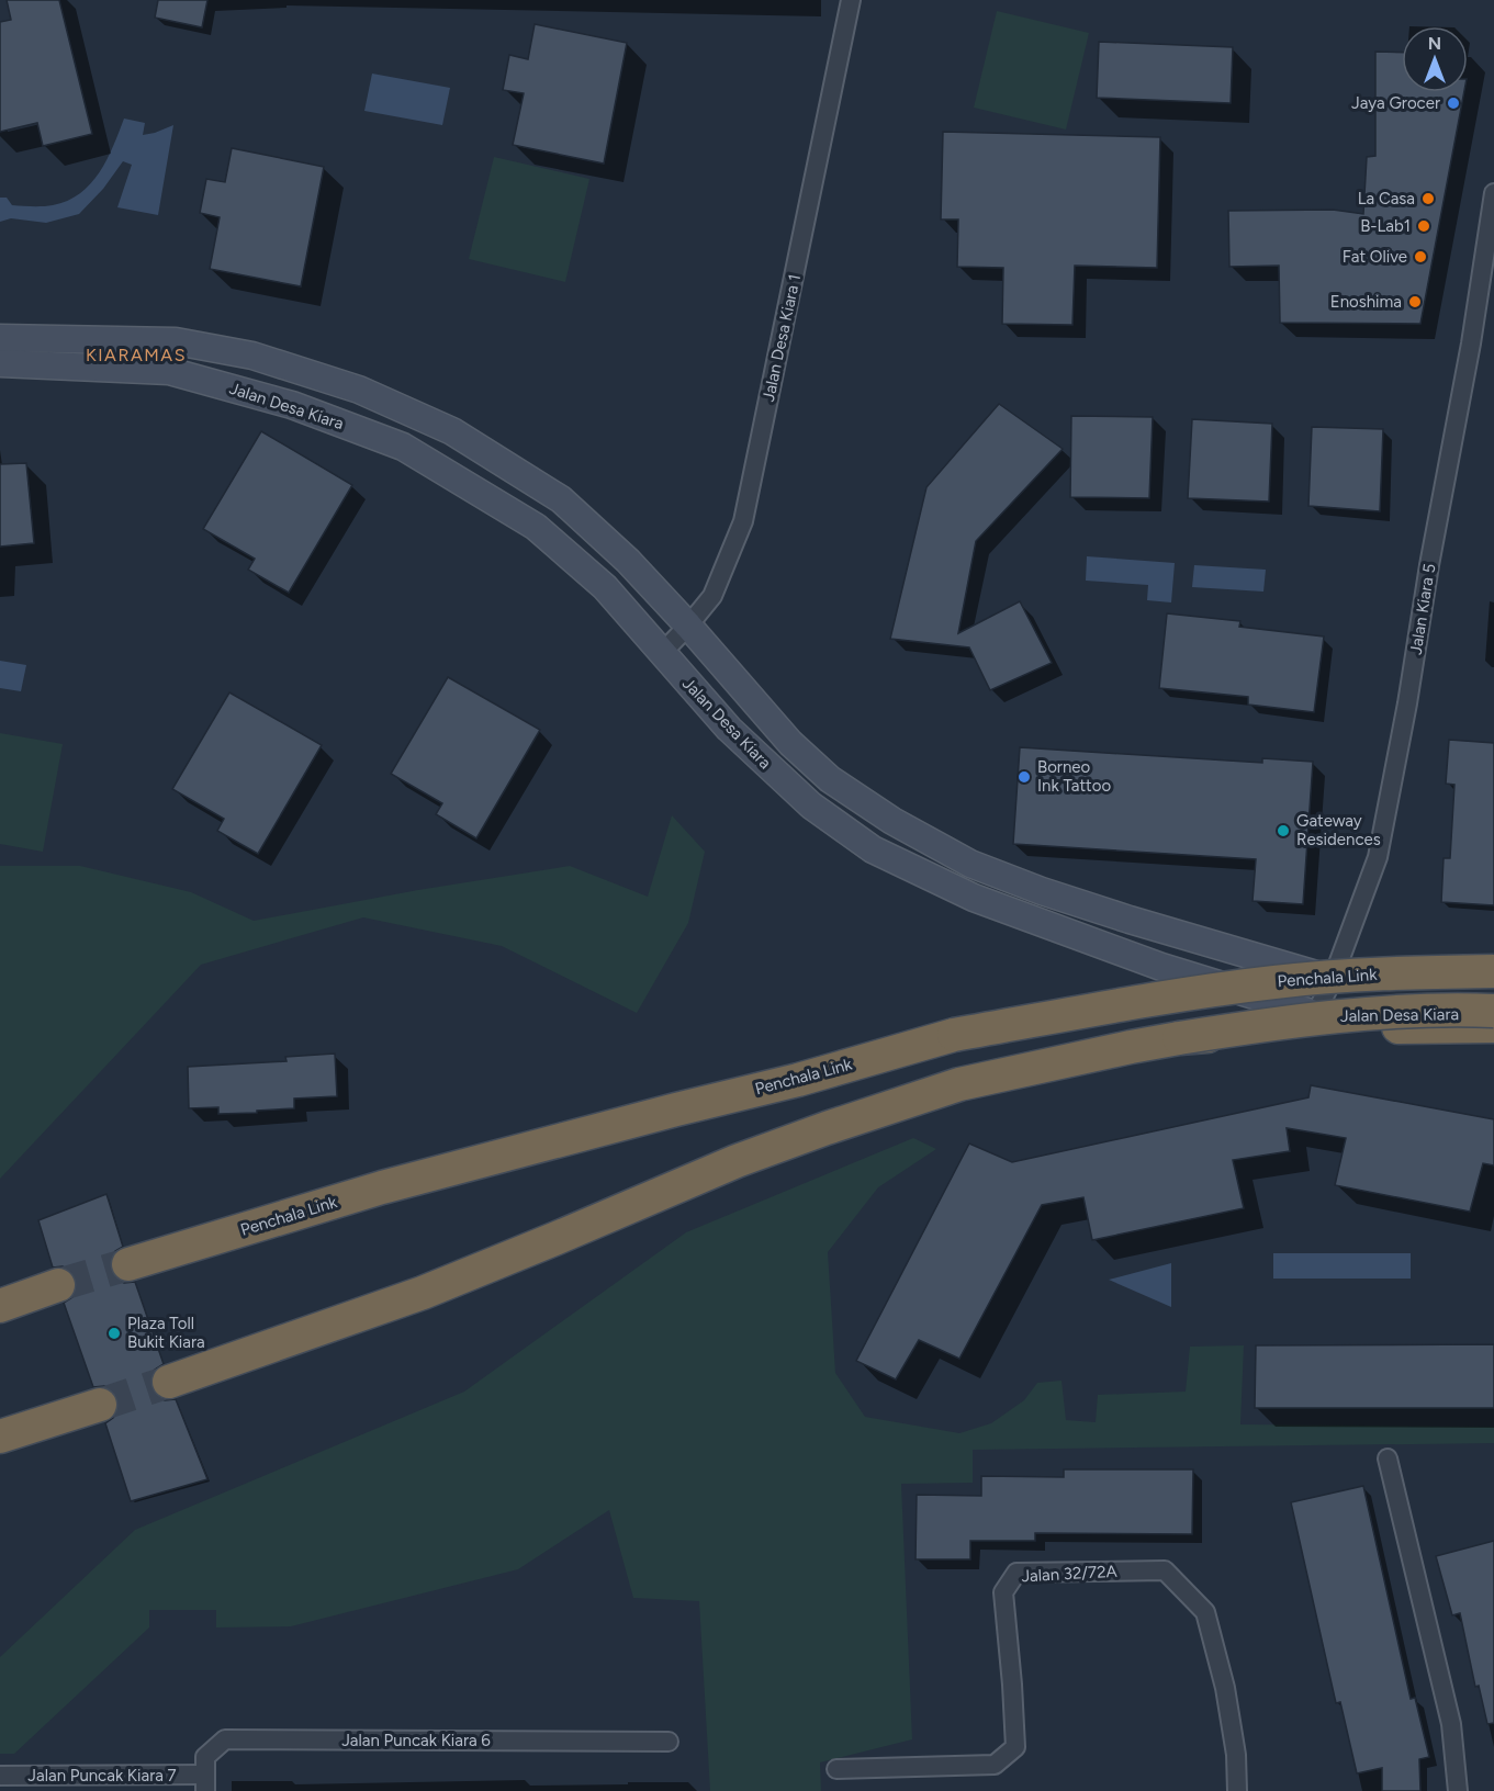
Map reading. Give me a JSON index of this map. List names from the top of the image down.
{
  "streets": {
    "highway": ["Penchala Link"],
    "main road": ["Jalan Desa Kiara"],
    "street": [
      "Jalan Desa Kiara 1",
      "Jalan Kiara 5",
      "Jalan 32/72A",
      "Jalan Puncak Kiara 6",
      "Jalan Puncak Kiara 7"
    ]
  },
  "crossings": [
    ["Jalan Desa Kiara 1", "Jalan Desa Kiara"],
    ["Jalan Desa Kiara", "Jalan Kiara 5"],
    ["Jalan Puncak Kiara 6", "Jalan Puncak Kiara 7"]
  ],
  "districts": ["KIARAMAS"],
  "places": [
    "Jaya Grocer",
    "La Casa",
    "B-Lab1",
    "Fat Olive",
    "Enoshima",
    "Borneo Ink Tattoo",
    "Gateway Residences",
    "Plaza Toll Bukit Kiara"
  ],
  "north": "top"
}
